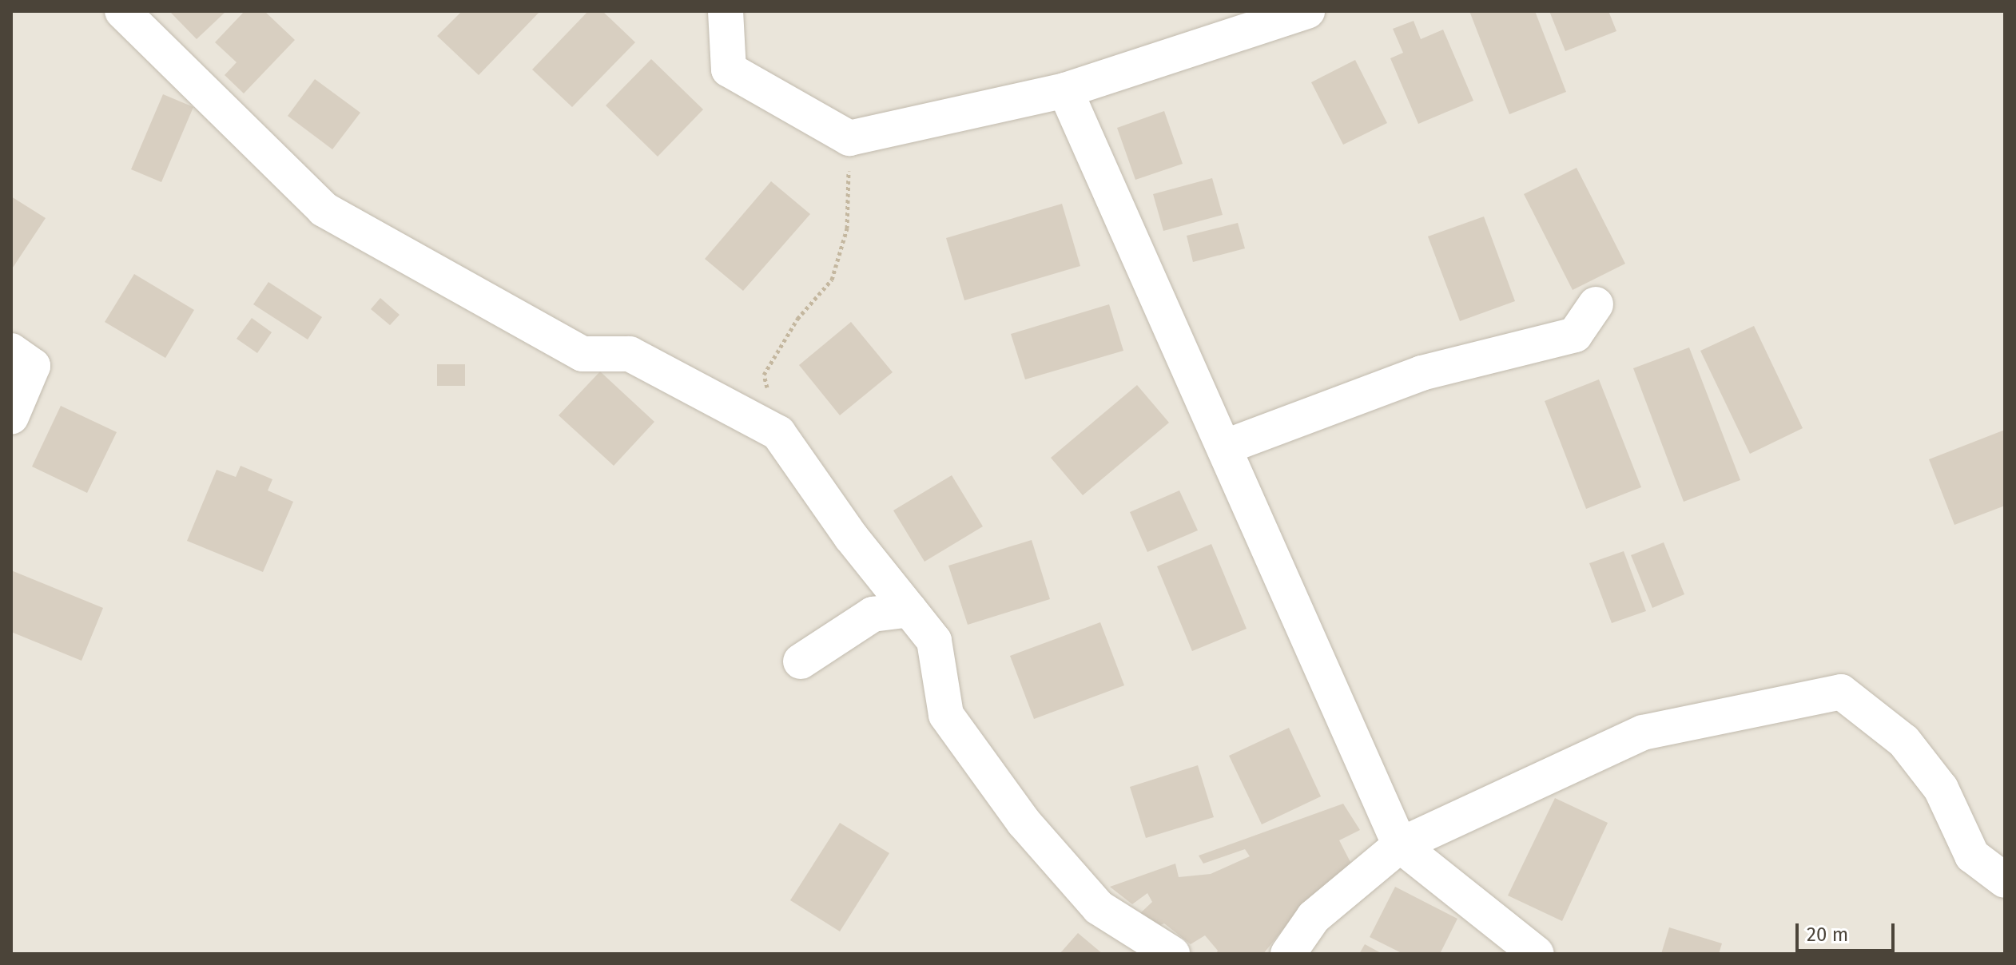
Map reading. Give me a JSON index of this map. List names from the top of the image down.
{
  "scale_bar": "20 m"
}
